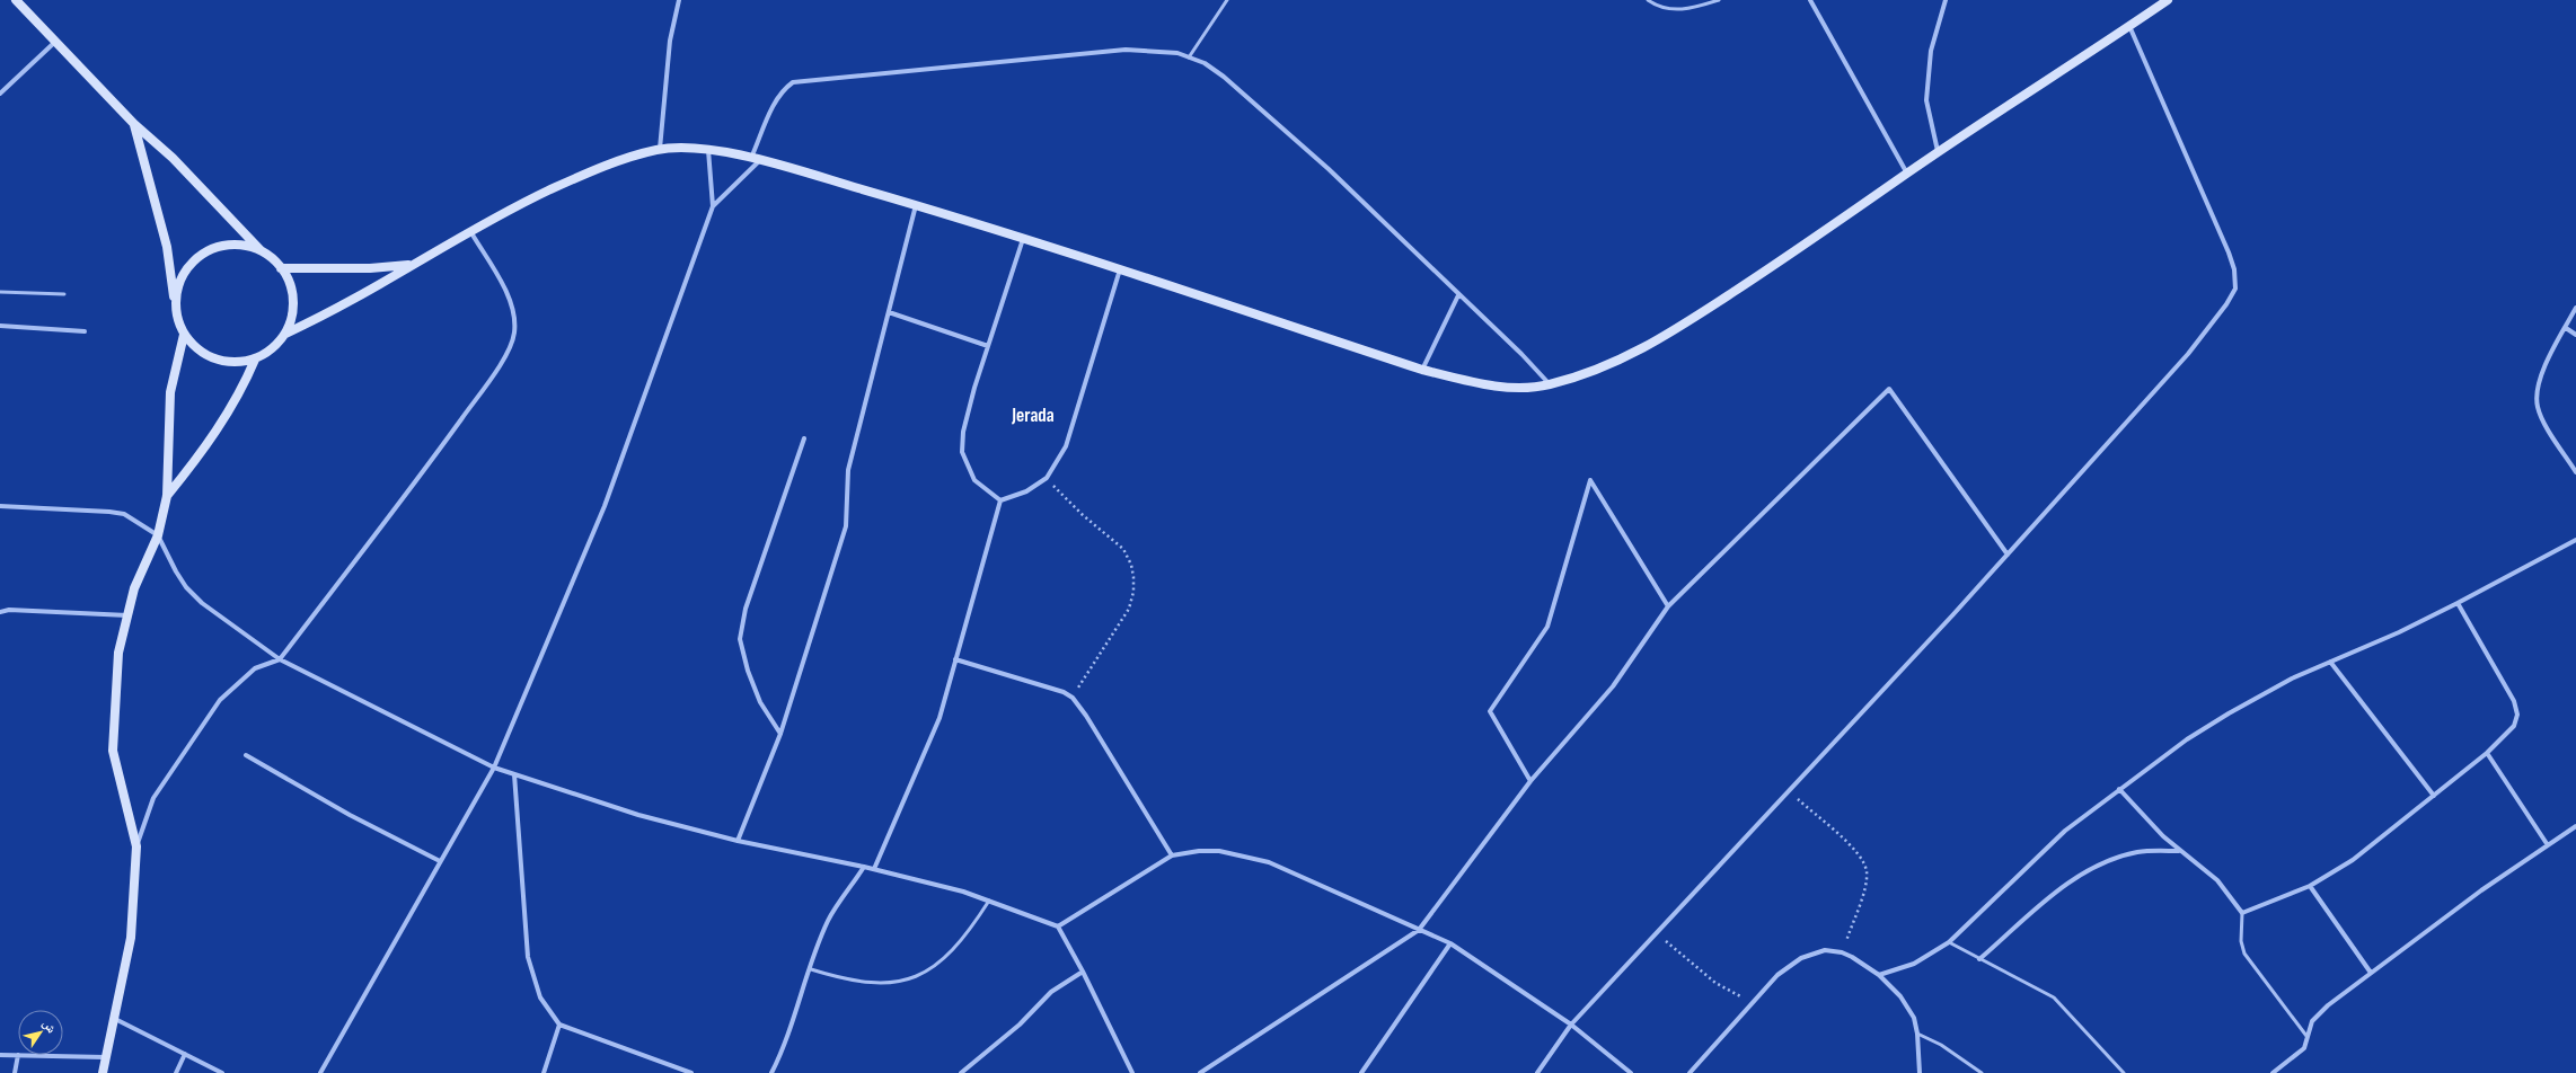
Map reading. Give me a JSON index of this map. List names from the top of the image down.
{
  "districts": ["Jerada"],
  "north": "top right"
}
